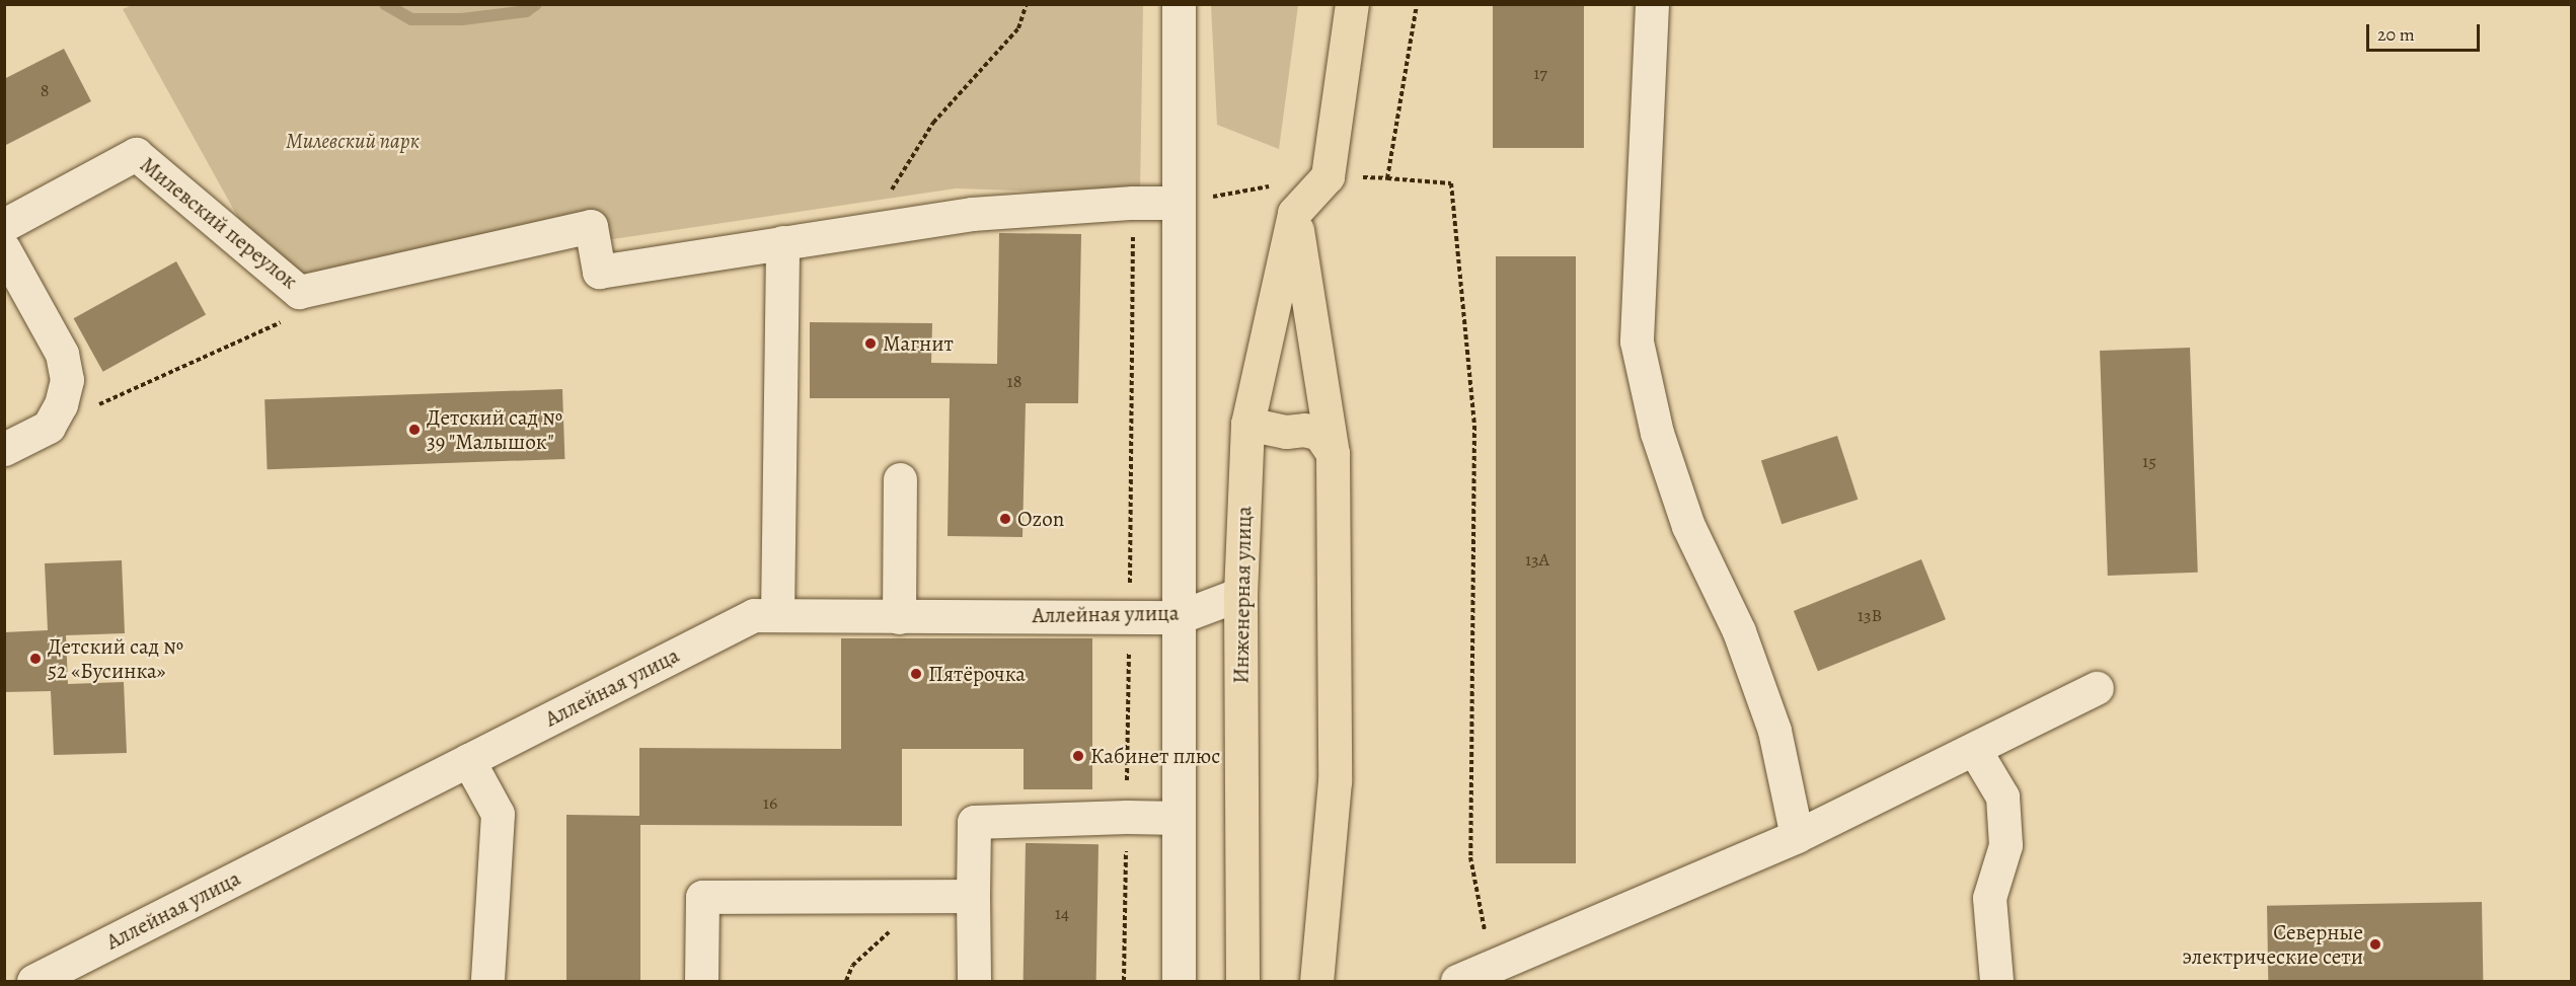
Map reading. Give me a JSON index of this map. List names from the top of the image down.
{
  "streets": {
    "main road": ["Инженерная улица"],
    "street": ["Милевский переулок", "Аллейная улица"]
  },
  "crossings": [
    ["Инженерная улица", "Аллейная улица"]
  ],
  "parks": ["Милевский парк"],
  "places": [
    "Магнит",
    "Детский сад № 39 \"Малышок\"",
    "Ozon",
    "Детский сад № 52 «Бусинка»",
    "Пятёрочка",
    "Кабинет плюс",
    "Северные электрические сети"
  ],
  "house_numbers": [
    "17",
    "8",
    "18",
    "15",
    "13А",
    "13В",
    "16",
    "14"
  ],
  "scale_bar": "20 m"
}
